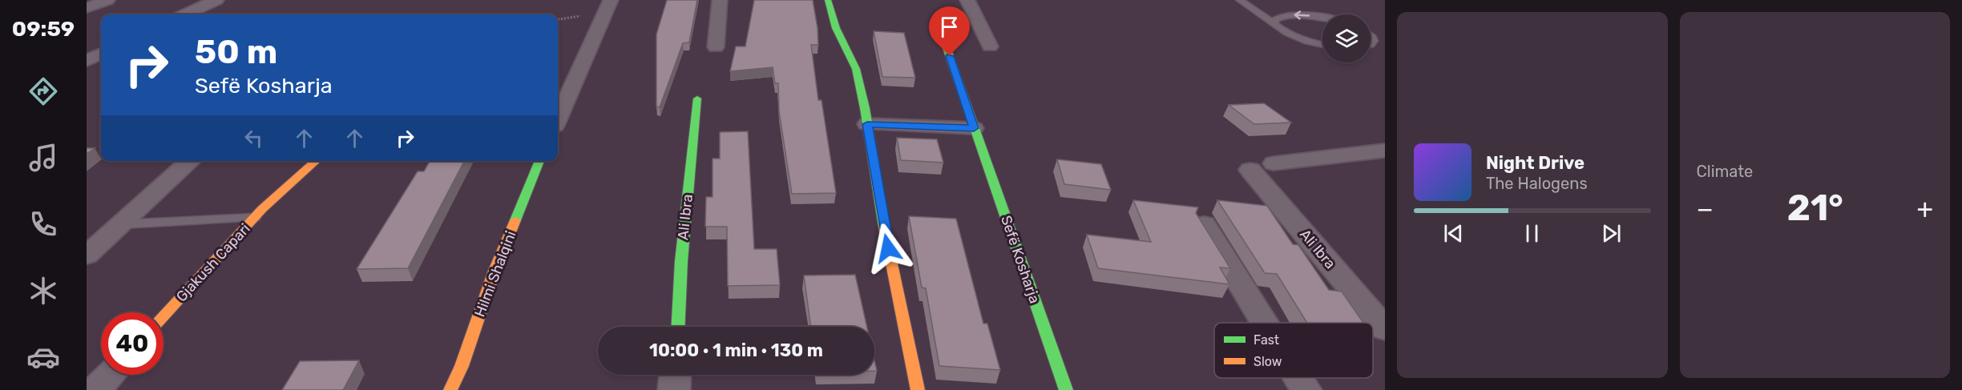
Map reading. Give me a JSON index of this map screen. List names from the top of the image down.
{
  "streets": {
    "street": [
      "Ali Ibra",
      "Sefë Kosharja",
      "Gjakush Capari",
      "Hilmi Shalqini"
    ]
  },
  "legend": ["Fast", "Slow"],
  "page": {
    "tabs": "09:59",
    "tile": "Climate",
    "turn": ["50 m", "Sefë Kosharja"],
    "song": ["Night Drive", "The Halogens"],
    "heat": ["−", "21°", "+"],
    "limit": "40",
    "trip": "10:00 · 1 min · 130 m"
  }
}
